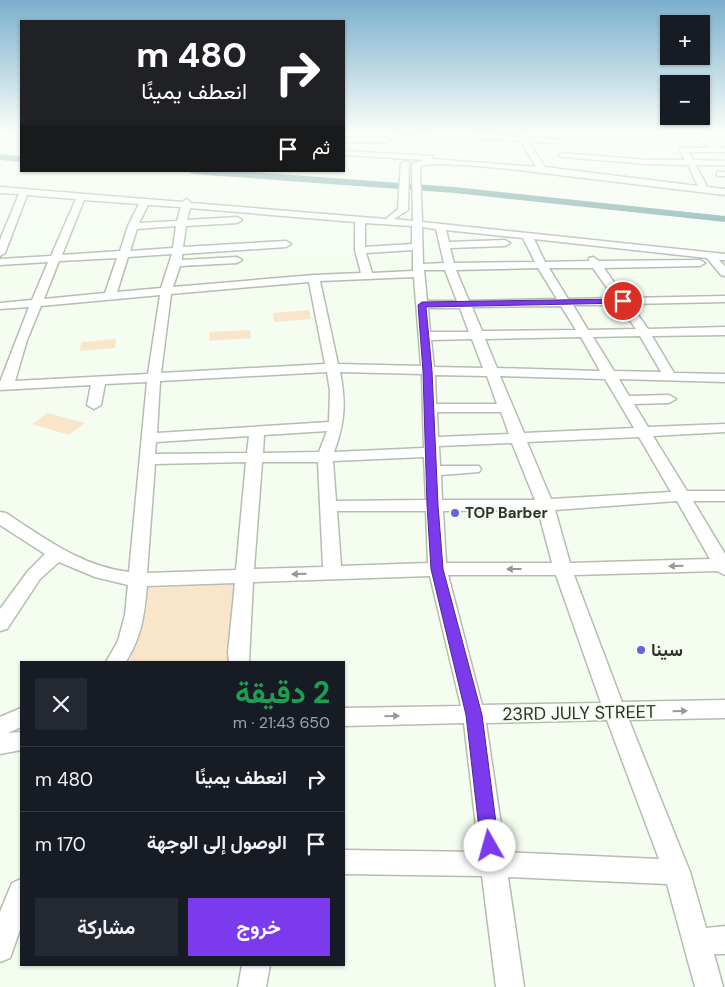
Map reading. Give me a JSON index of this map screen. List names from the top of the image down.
{
  "streets": {
    "street": ["23RD JULY STREET"]
  },
  "places": ["TOP Barber", "سينا"],
  "page": {
    "map_buttons": ["+", "−"],
    "turn": ["480 m", "انعطف يمينًا"],
    "then": "ثم",
    "heading": ["2 دقيقة", "650 m · 21:43"],
    "list": [
      {
        "name": "انعطف يمينًا",
        "value": "480 m"
      },
      {
        "name": "الوصول إلى الوجهة",
        "value": "170 m"
      }
    ],
    "buttons": ["خروج", "مشاركة"]
  }
}
